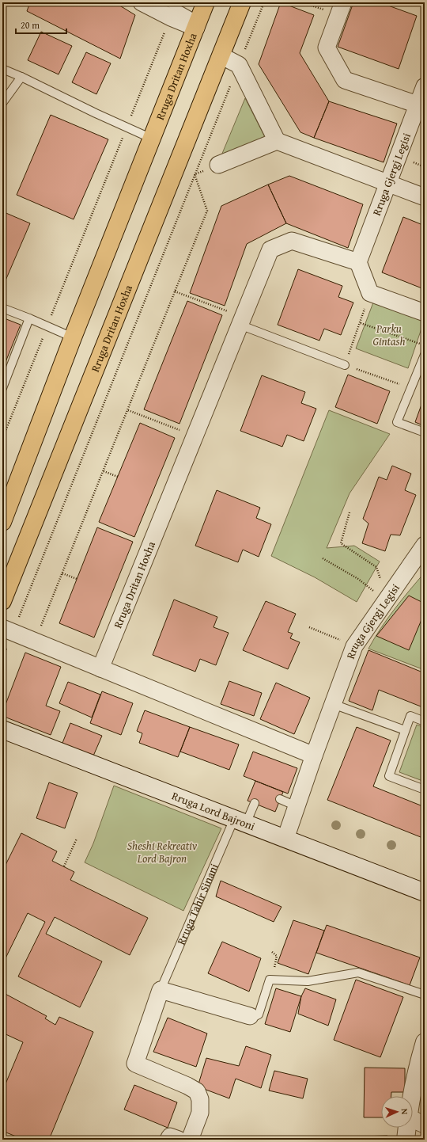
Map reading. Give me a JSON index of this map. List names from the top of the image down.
{
  "streets": {
    "main road": ["Rruga Dritan Hoxha", "Rruga Lord Bajroni"],
    "street": ["Rruga Gjergj Legisi", "Rruga Tahir Sinani"]
  },
  "crossings": [
    ["Rruga Dritan Hoxha", "Rruga Gjergj Legisi"],
    ["Rruga Gjergj Legisi", "Rruga Lord Bajroni"],
    ["Rruga Lord Bajroni", "Rruga Tahir Sinani"]
  ],
  "parks": ["Parku Gintash", "Sheshi Rekreativ Lord Bajron"],
  "scale_bar": "20 m",
  "north": "right"
}
